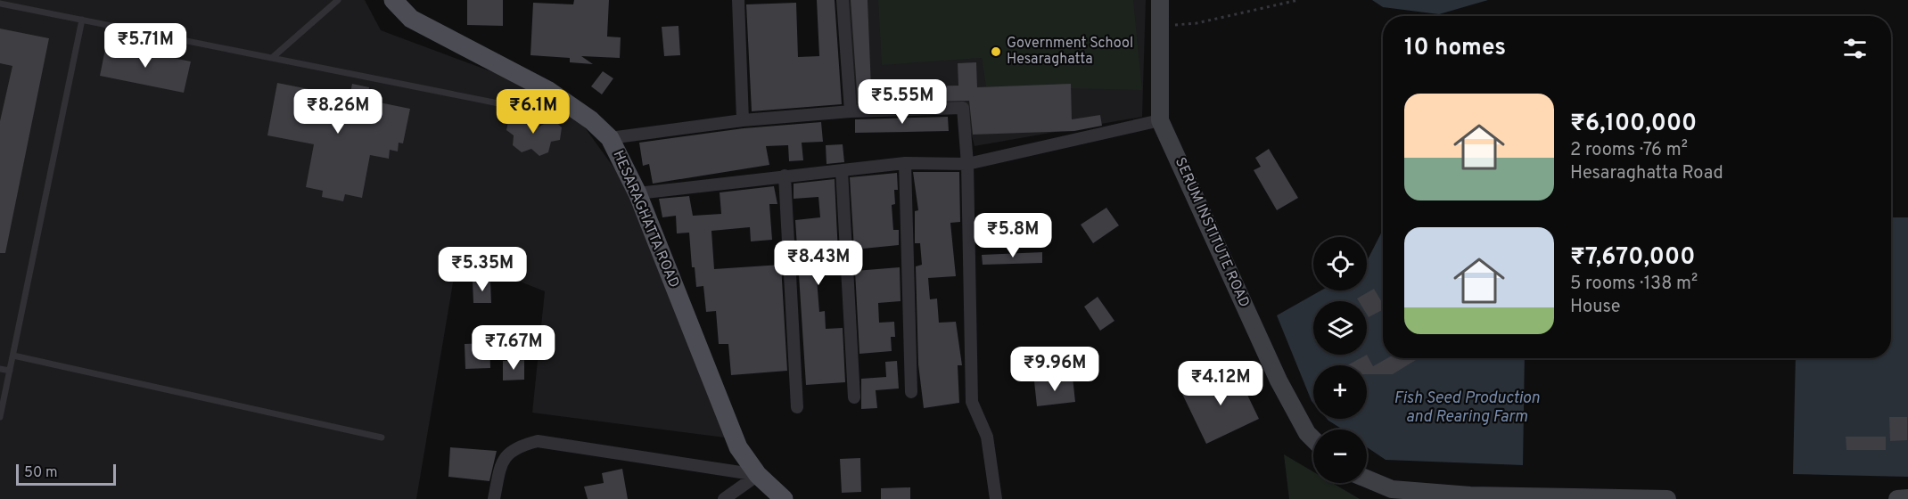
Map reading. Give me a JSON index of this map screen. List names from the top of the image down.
{
  "streets": {
    "main road": ["HESARAGHATTA ROAD", "SERUM INSTITUTE ROAD"]
  },
  "water": ["Fish Seed Production and Rearing Farm"],
  "places": ["Government School Hesaraghatta"],
  "scale_bar": "50 m",
  "page": {
    "heading": "10 homes",
    "price": [
      "₹5.71M",
      "₹5.55M",
      "₹8.26M",
      "₹6.1M",
      "₹5.8M",
      "₹8.43M",
      "₹5.35M",
      "₹7.67M",
      "₹9.96M",
      "₹4.12M"
    ],
    "list": [
      {
        "name": "₹6,100,000",
        "note": "2 rooms · 76 m² · Hesaraghatta Road"
      },
      {
        "name": "₹7,670,000",
        "note": "5 rooms · 138 m² · House"
      }
    ],
    "map_buttons": ["+", "−"],
    "scale": "50 m"
  }
}
